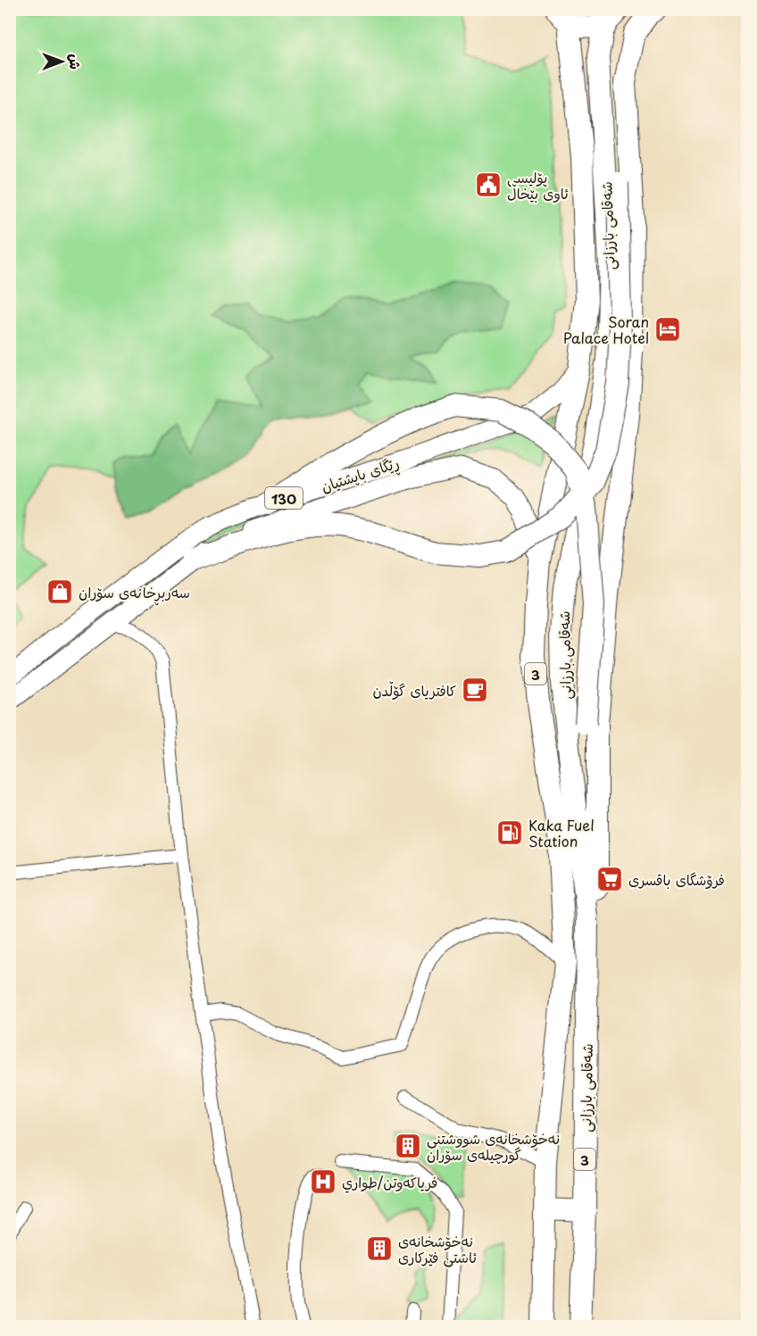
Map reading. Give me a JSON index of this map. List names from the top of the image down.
{
  "streets": {
    "highway": ["شەقامی بارزانی", "3"],
    "main road": ["ڕێگای باپشتیان", "130"]
  },
  "crossings": [
    ["شەقامی بارزانی", "ڕێگای باپشتیان"],
    ["شەقامی بارزانی", "3"]
  ],
  "places": {
    "public building": ["پۆلیسی ئاوی بێخاڵ"],
    "hotel": ["Soran Palace Hotel"],
    "shop": ["سەربڕخانەی سۆران"],
    "cafe": ["کافتریای گۆڵدن"],
    "fuel station": ["Kaka Fuel Station"],
    "supermarket": ["فرۆشگای باقسری"],
    "building": ["نەخۆشخانەی شووشتنی گورچیلەی سۆران", "نەخۆشخانەی ئاشتی فێرکاری"],
    "hospital": ["فریاکەوتن/طواري"]
  },
  "north": "right"
}
